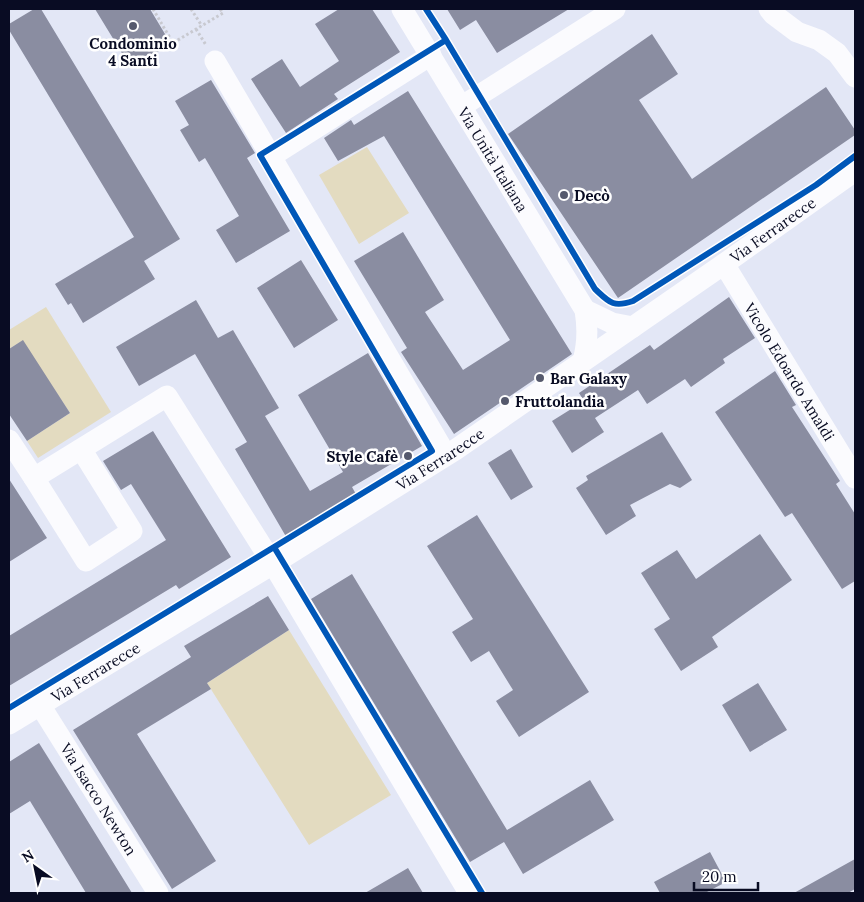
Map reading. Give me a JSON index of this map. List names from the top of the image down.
{
  "streets": {
    "street": [
      "Via Unità Italiana",
      "Via Ferrarecce",
      "Vicolo Edoardo Amaldi",
      "Via Isacco Newton"
    ]
  },
  "crossings": [
    ["Via Unità Italiana", "Via Ferrarecce"],
    ["Via Ferrarecce", "Vicolo Edoardo Amaldi"],
    ["Via Ferrarecce", "Via Isacco Newton"]
  ],
  "places": [
    "Condominio 4 Santi",
    "Decò",
    "Bar Galaxy",
    "Fruttolandia",
    "Style Cafè"
  ],
  "scale_bar": "20 m",
  "north": "top left"
}
